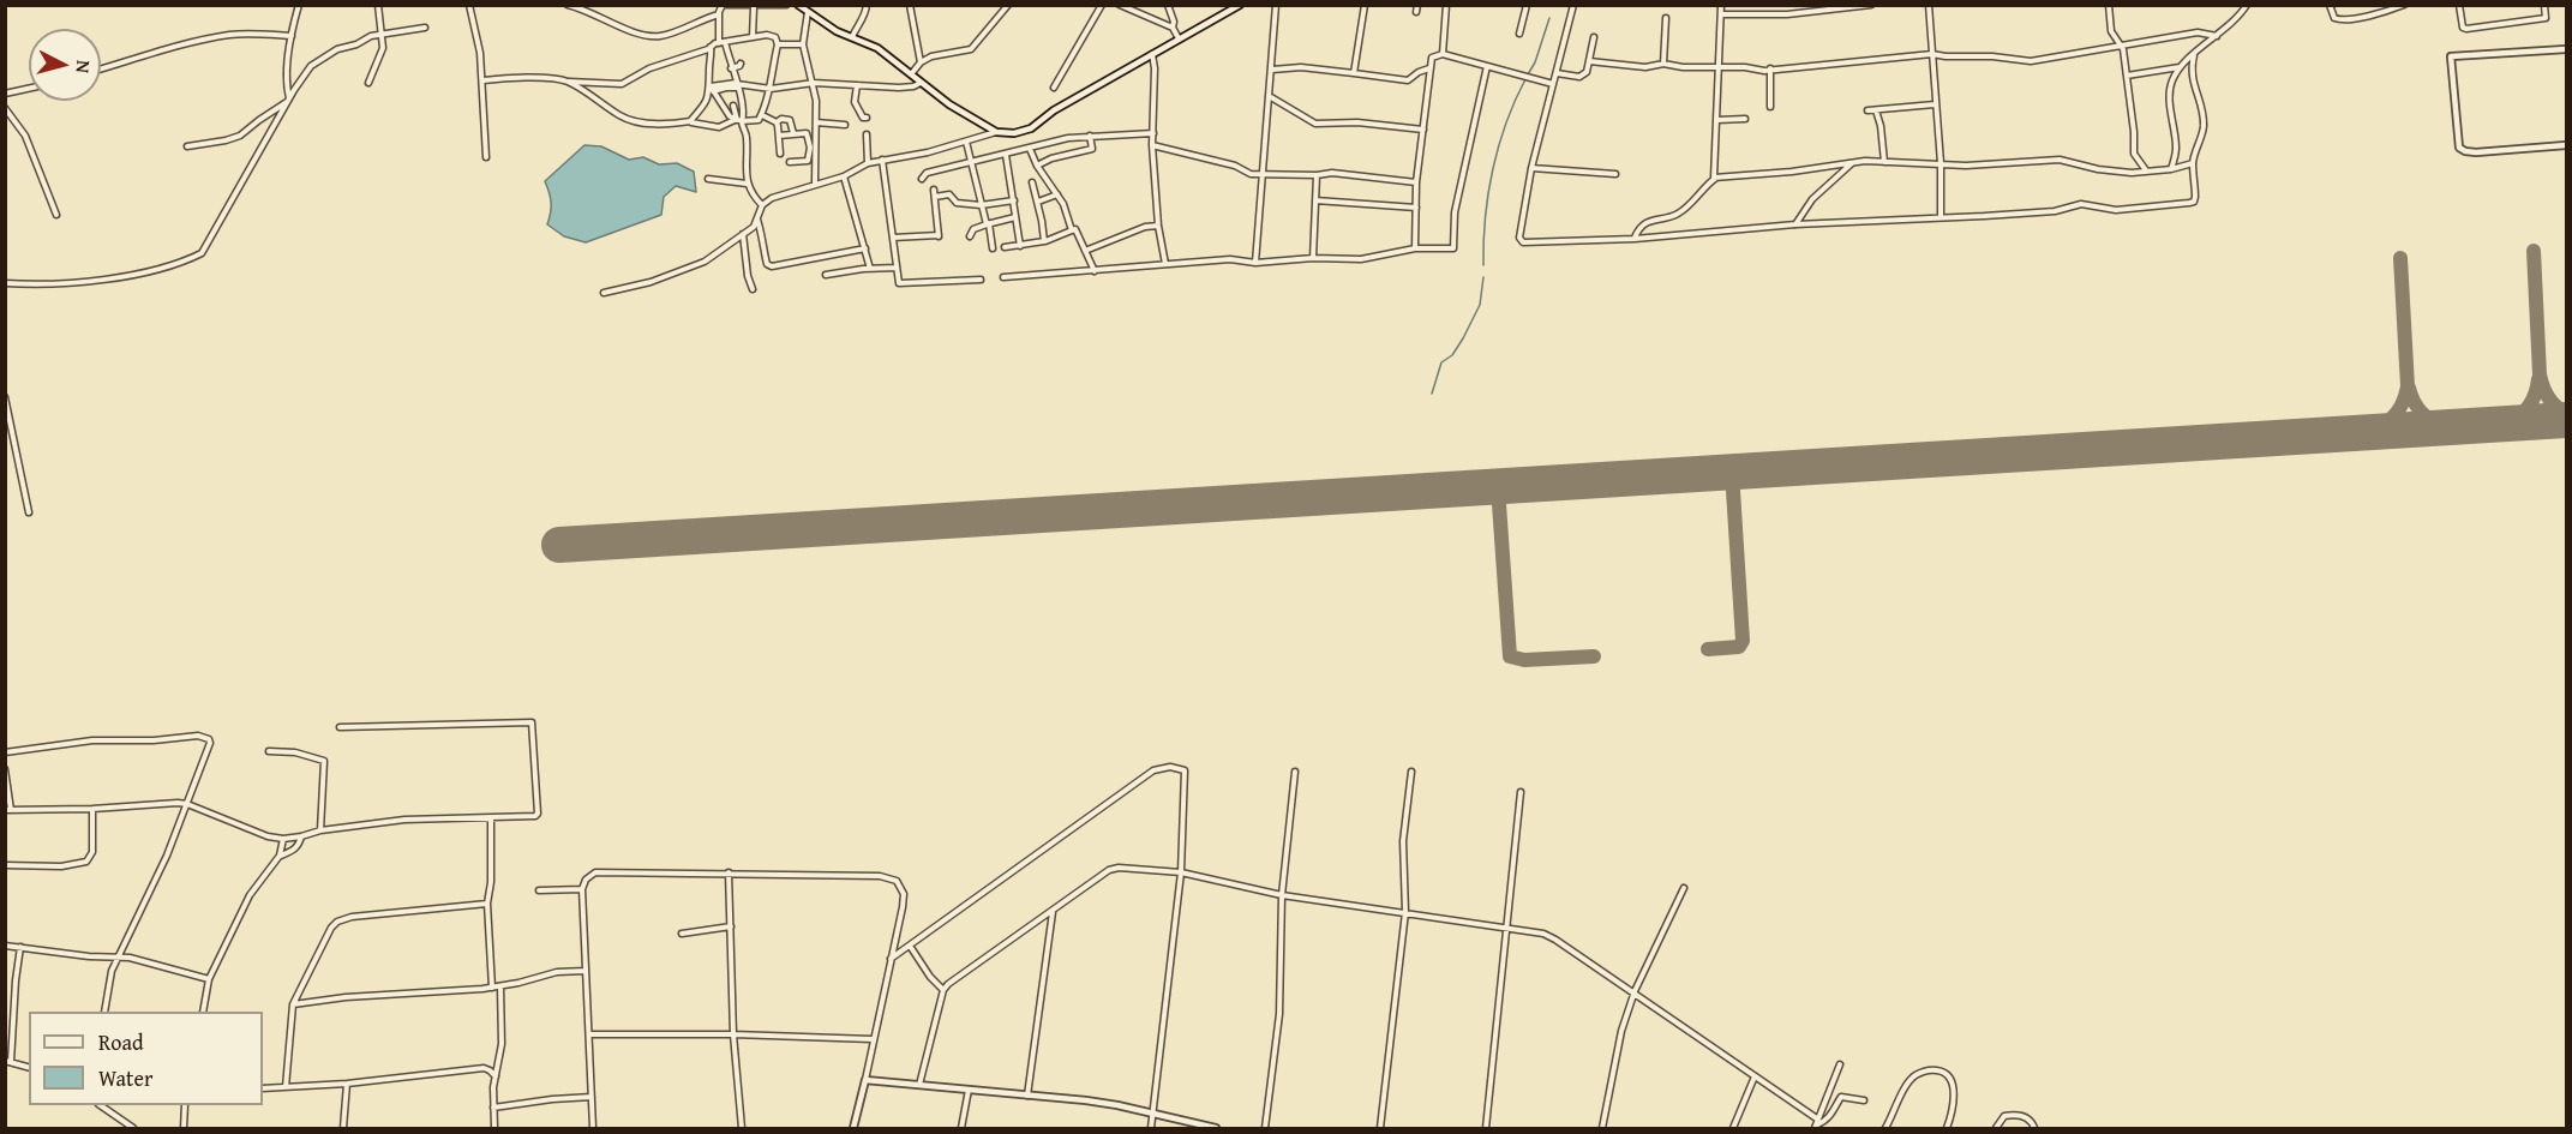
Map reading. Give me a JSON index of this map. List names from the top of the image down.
{
  "legend": ["Road", "Water"],
  "north": "right"
}
